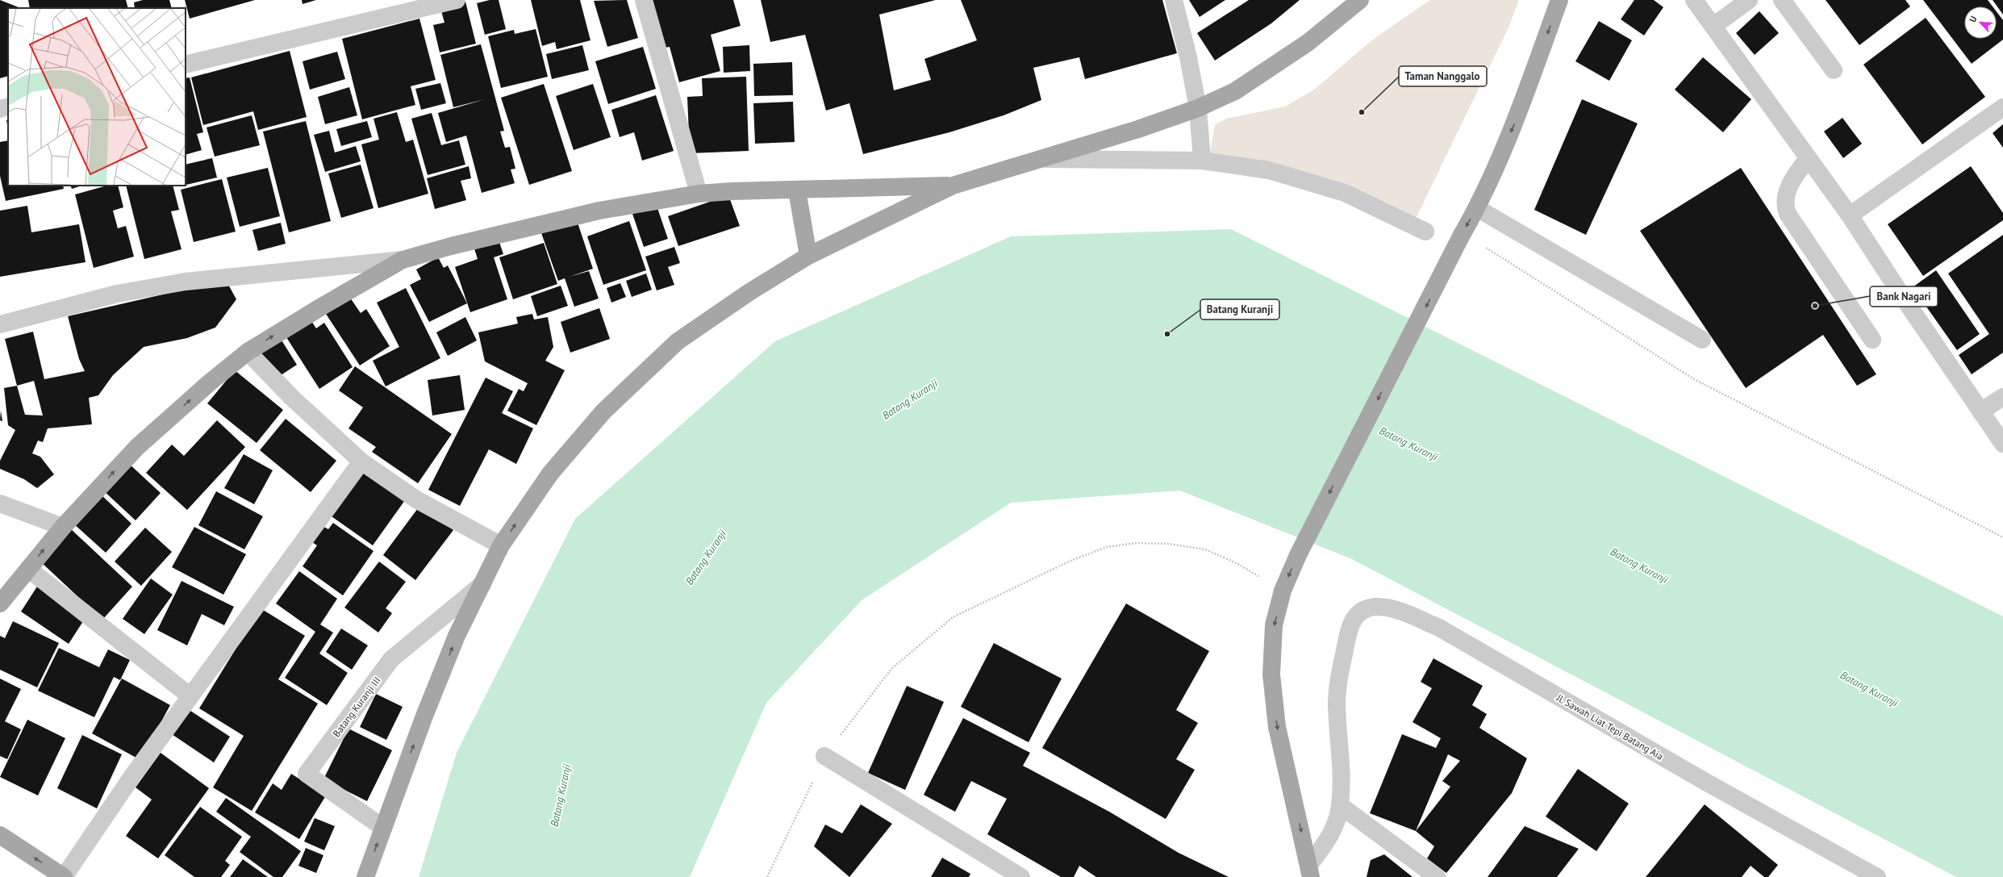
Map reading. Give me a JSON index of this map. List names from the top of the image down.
{
  "streets": {
    "street": ["Batang Kuranji III", "Jl. Sawah Liat Tepi Batang Aia"]
  },
  "water": ["Batang Kuranji"],
  "places": ["Taman Nanggalo", "Bank Nagari", "Batang Kuranji"],
  "north": "top left"
}
